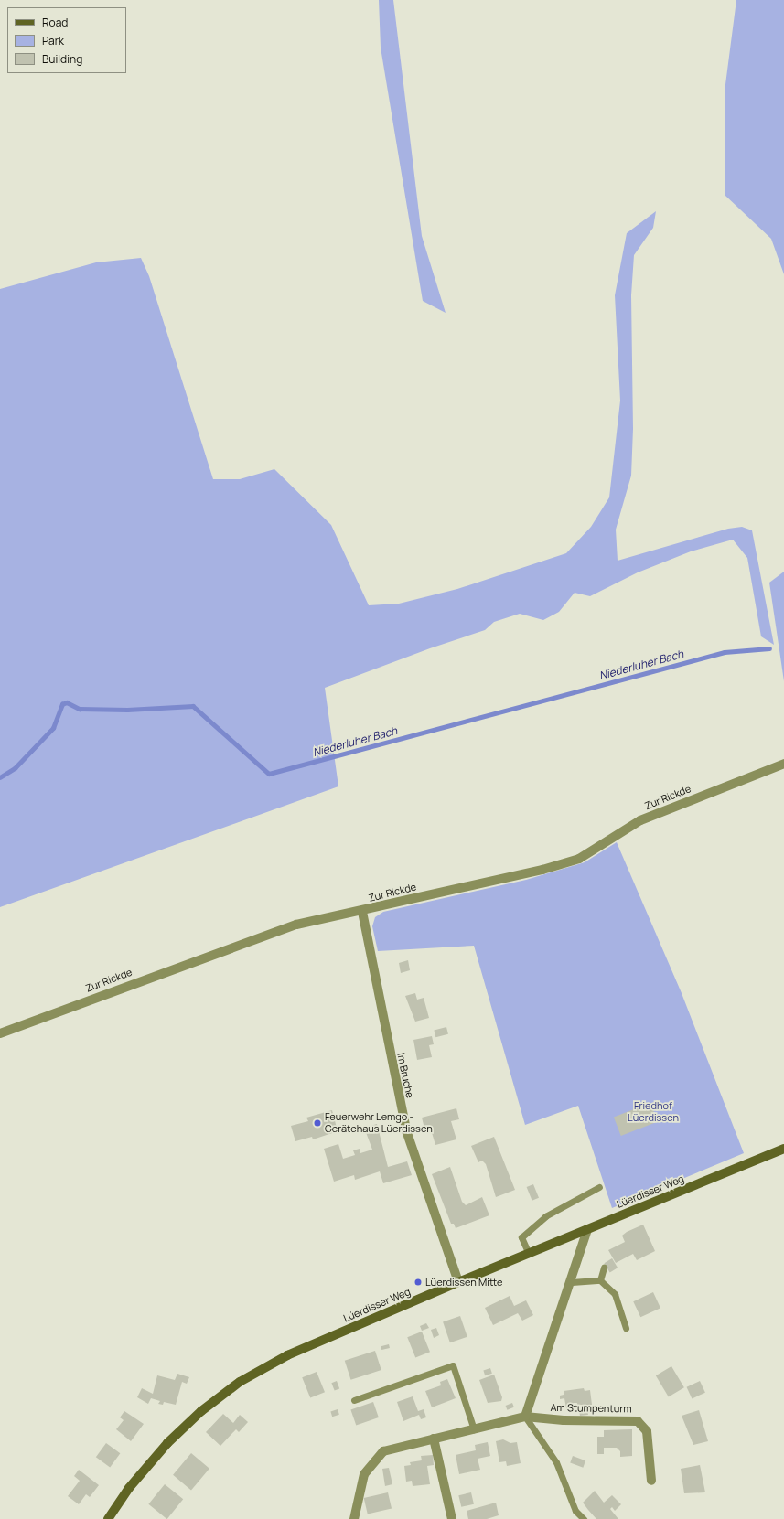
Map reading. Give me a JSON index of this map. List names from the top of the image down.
{
  "streets": {
    "main road": ["Lüerdisser Weg"],
    "street": ["Zur Rickde", "Im Bruche", "Am Stumpenturm"]
  },
  "crossings": [
    ["Zur Rickde", "Im Bruche"],
    ["Im Bruche", "Lüerdisser Weg"]
  ],
  "water": ["Niederluher Bach"],
  "parks": ["Friedhof Lüerdissen"],
  "places": ["Feuerwehr Lemgo - Gerätehaus Lüerdissen", "Lüerdissen Mitte"],
  "legend": ["Road", "Park", "Building"]
}
